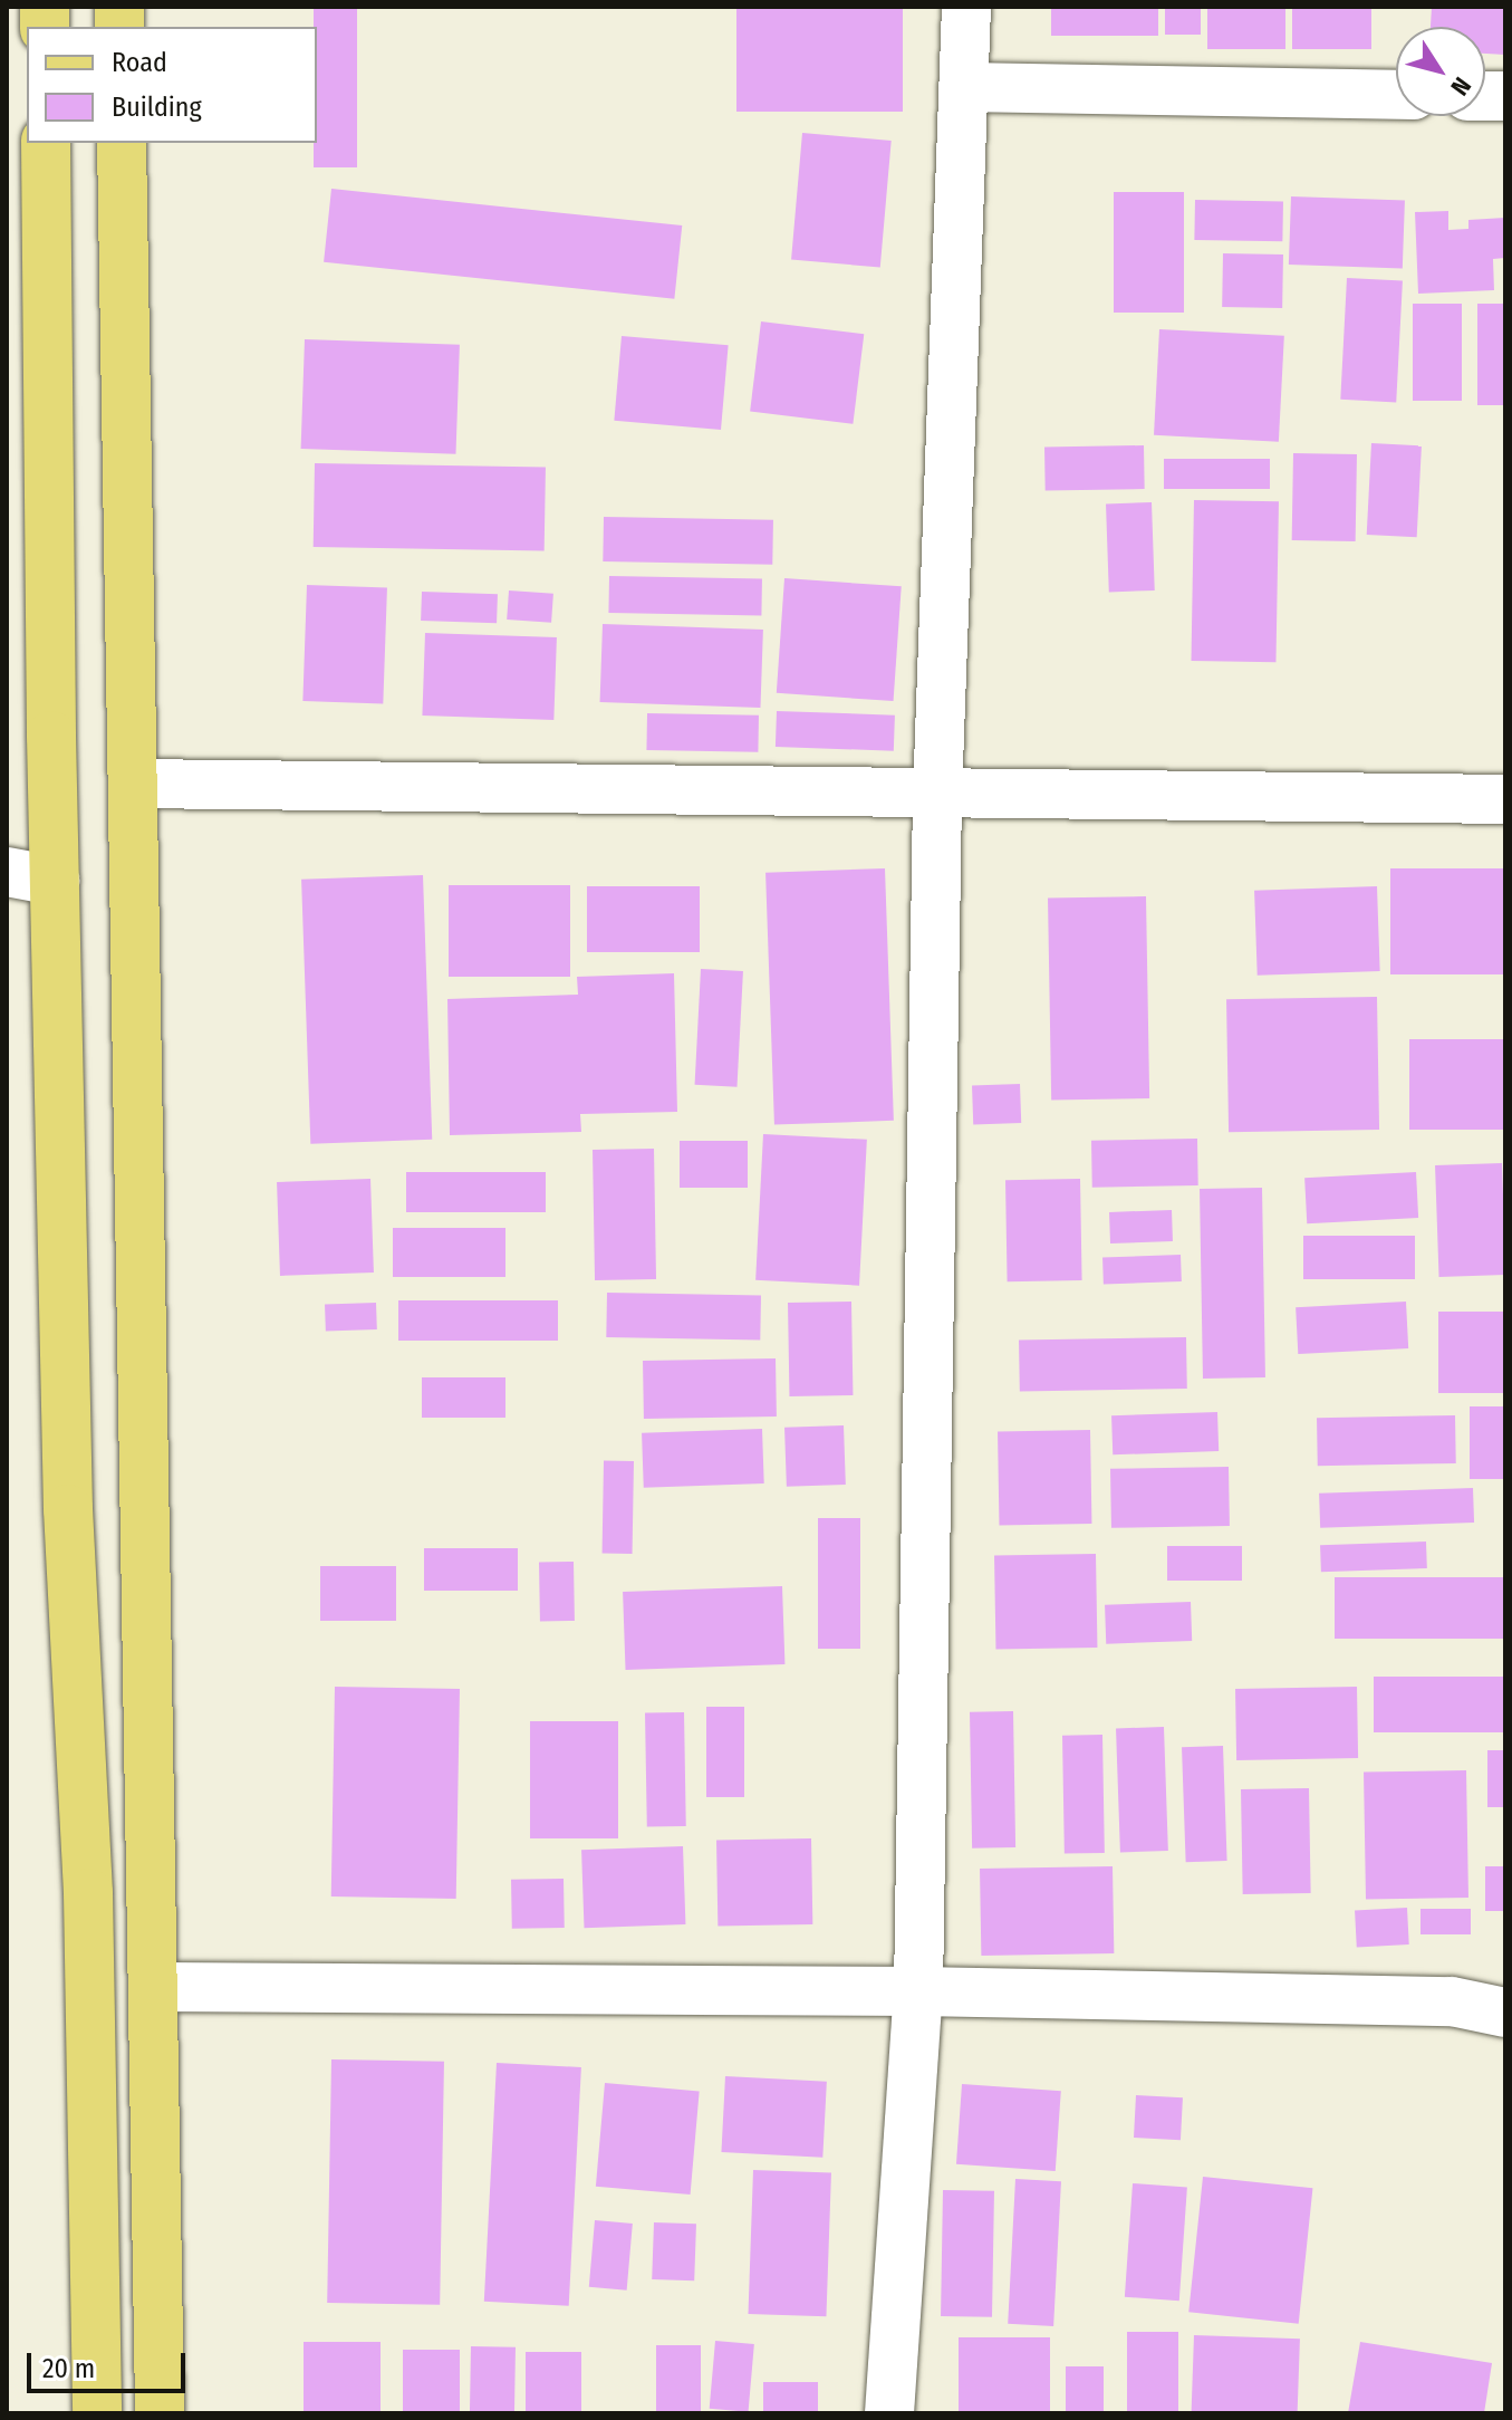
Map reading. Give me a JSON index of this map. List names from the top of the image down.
{
  "legend": ["Road", "Building"],
  "scale_bar": "20 m",
  "north": "bottom right"
}
